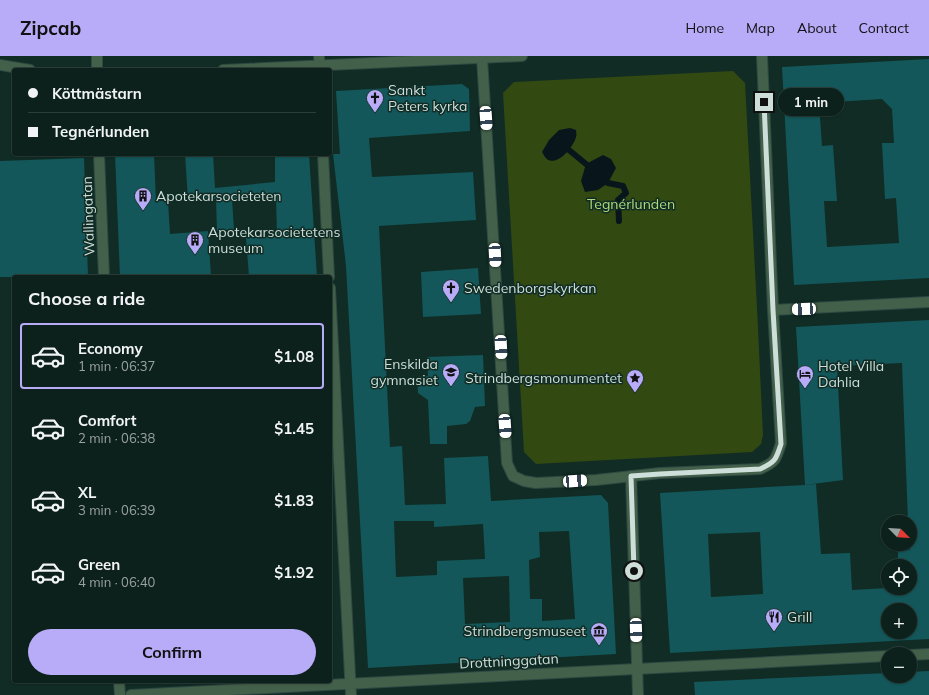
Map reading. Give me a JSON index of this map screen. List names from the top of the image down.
{
  "streets": {
    "street": ["Wallingatan", "Drottninggatan"]
  },
  "parks": ["Tegnérlunden"],
  "places": {
    "church": ["Sankt Peters kyrka", "Swedenborgskyrkan"],
    "building": ["Apotekarsocieteten", "Apotekarsocietetens museum"],
    "school or university": ["Enskilda gymnasiet"],
    "hotel": ["Hotel Villa Dahlia"],
    "place": ["Strindbergsmonumentet"],
    "restaurant": ["Grill"],
    "museum": ["Strindbergsmuseet"]
  },
  "north": "bottom right",
  "page": {
    "header": "Zipcab",
    "nav": [
      "Home",
      "Map",
      "About",
      "Contact"
    ],
    "banner": ["Köttmästarn", "Tegnérlunden"],
    "bubble": "1 min",
    "heading": "Choose a ride",
    "list": [
      {
        "name": "Economy",
        "note": "1 min · 06:37",
        "value": "$1.08"
      },
      {
        "name": "Comfort",
        "note": "2 min · 06:38",
        "value": "$1.45"
      },
      {
        "name": "XL",
        "note": "3 min · 06:39",
        "value": "$1.83"
      },
      {
        "name": "Green",
        "note": "4 min · 06:40",
        "value": "$1.92"
      }
    ],
    "map_buttons": ["+", "−"],
    "buttons": "Confirm"
  }
}
